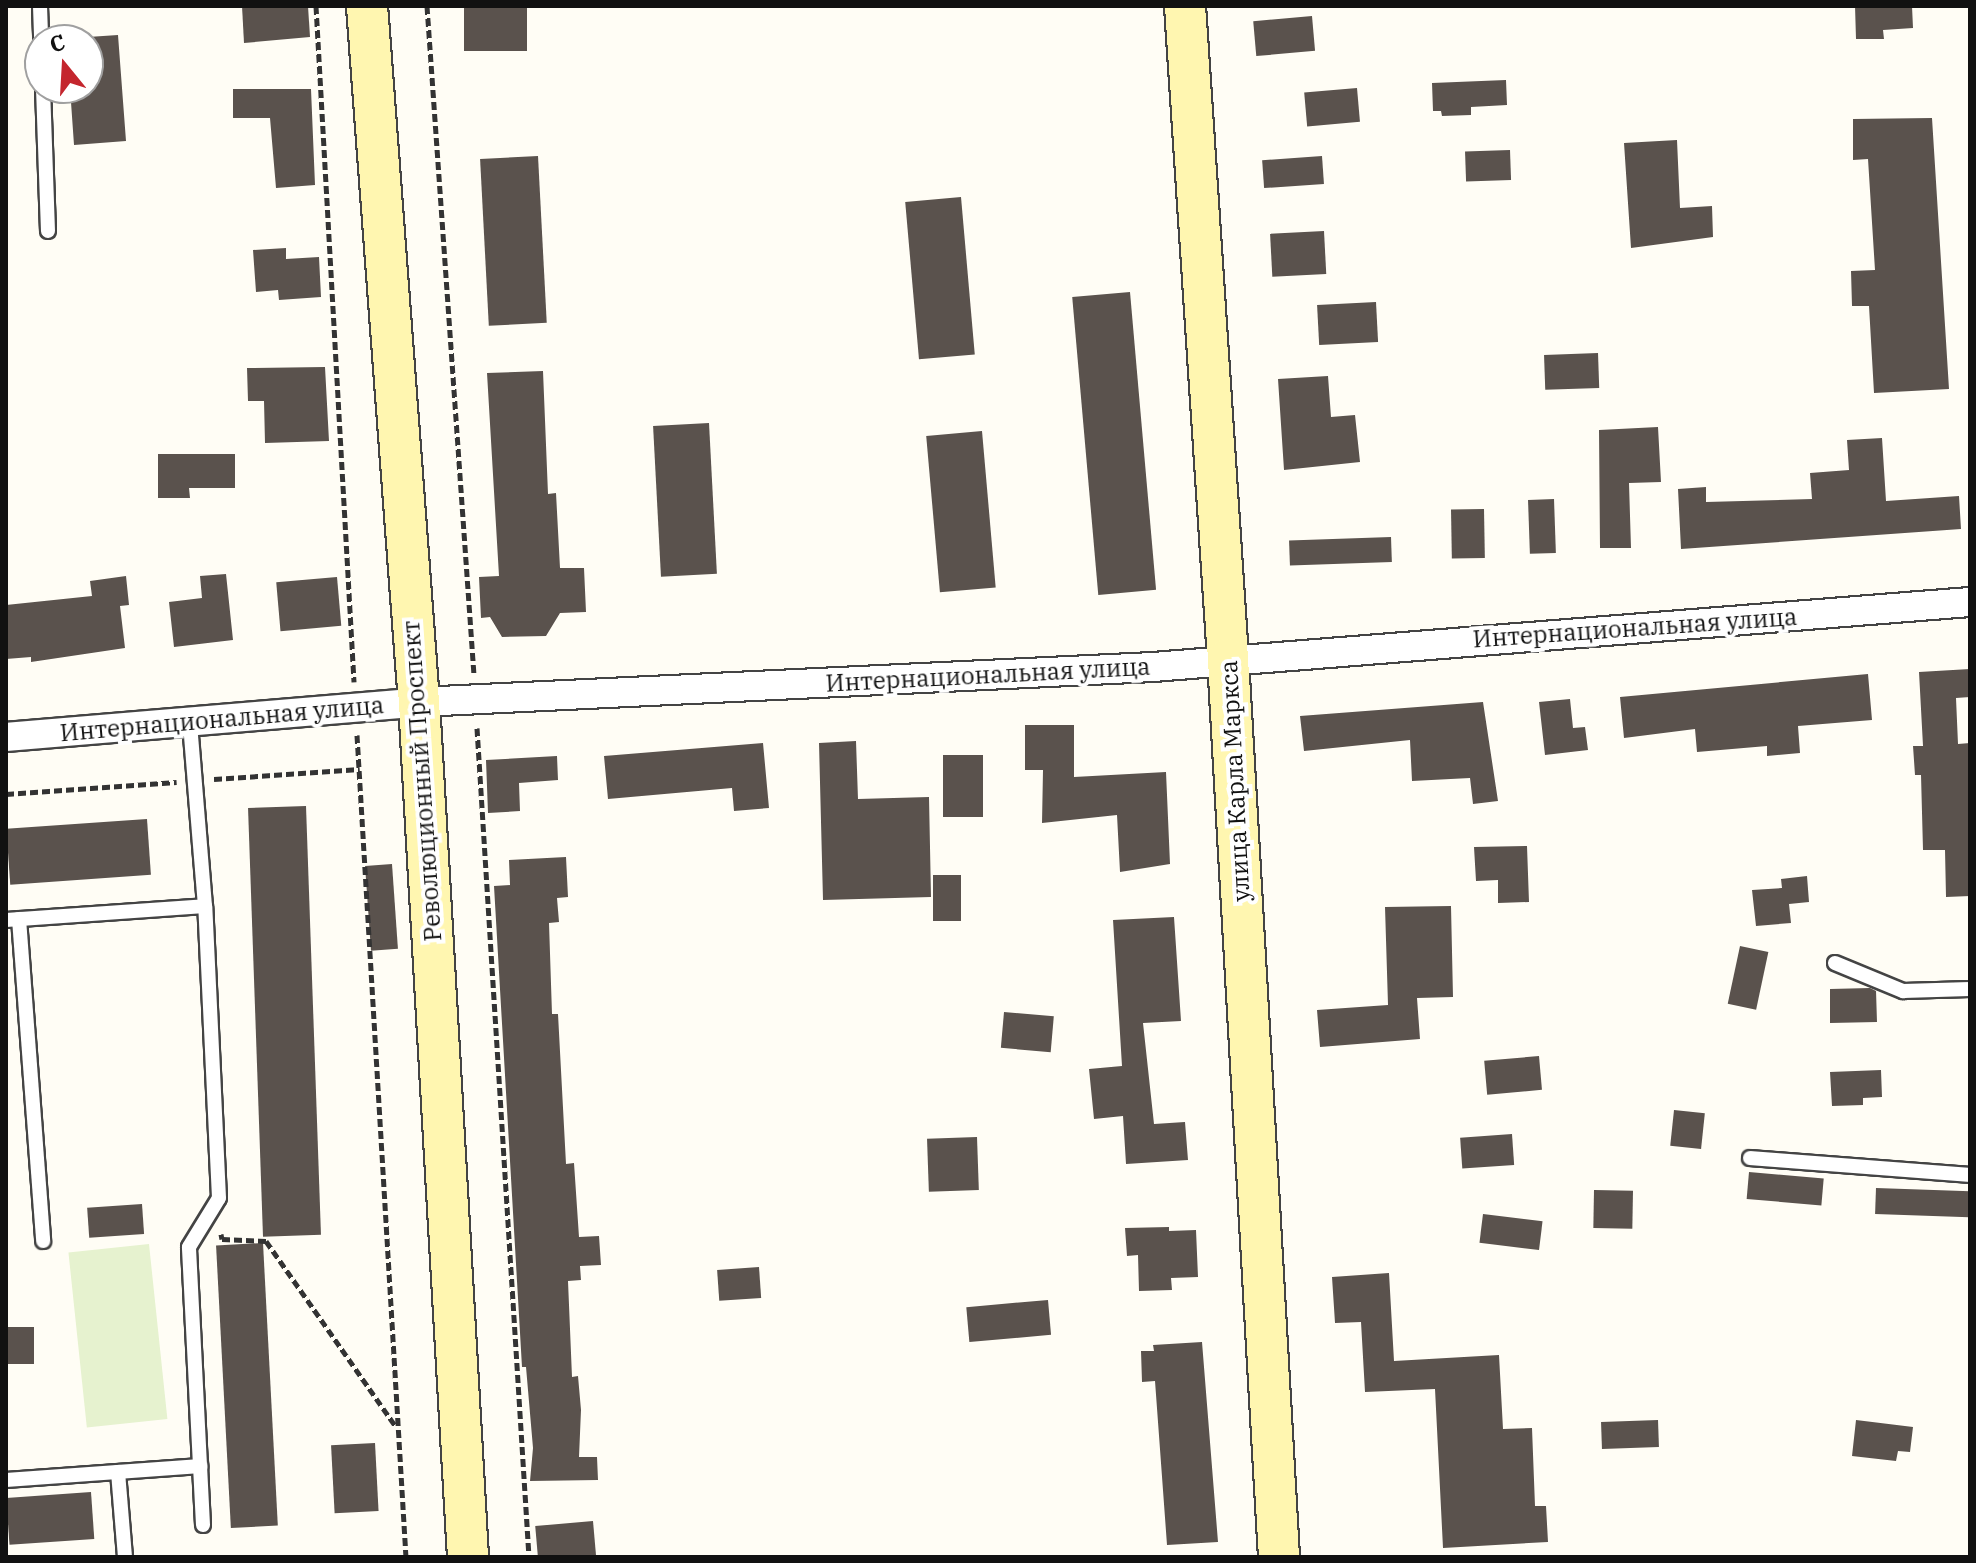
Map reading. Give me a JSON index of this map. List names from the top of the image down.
{
  "streets": {
    "street": ["Интернациональная улица", "Революционный Проспект", "улица Карла Маркса"]
  },
  "crossings": [
    ["Интернациональная улица", "Революционный Проспект"],
    ["Интернациональная улица", "улица Карла Маркса"]
  ],
  "north": "top"
}
